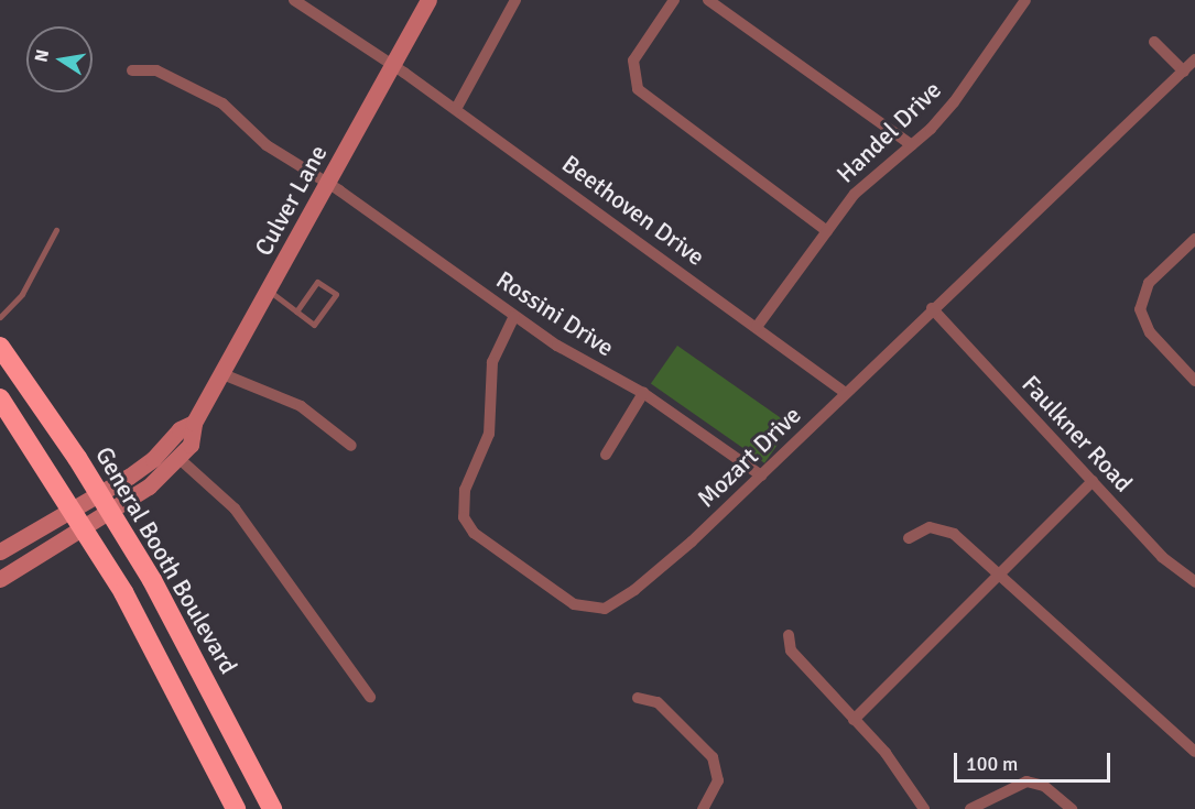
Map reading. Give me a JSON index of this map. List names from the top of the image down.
{
  "streets": {
    "highway": ["General Booth Boulevard"],
    "street": [
      "Handel Drive",
      "Culver Lane",
      "Beethoven Drive",
      "Rossini Drive",
      "Faulkner Road",
      "Mozart Drive"
    ]
  },
  "crossings": [
    ["Handel Drive", "Beethoven Drive"],
    ["Culver Lane", "Beethoven Drive"],
    ["Culver Lane", "Rossini Drive"],
    ["Culver Lane", "General Booth Boulevard"],
    ["Beethoven Drive", "Mozart Drive"],
    ["Rossini Drive", "Mozart Drive"],
    ["Faulkner Road", "Mozart Drive"]
  ],
  "scale_bar": "100 m",
  "north": "left"
}
